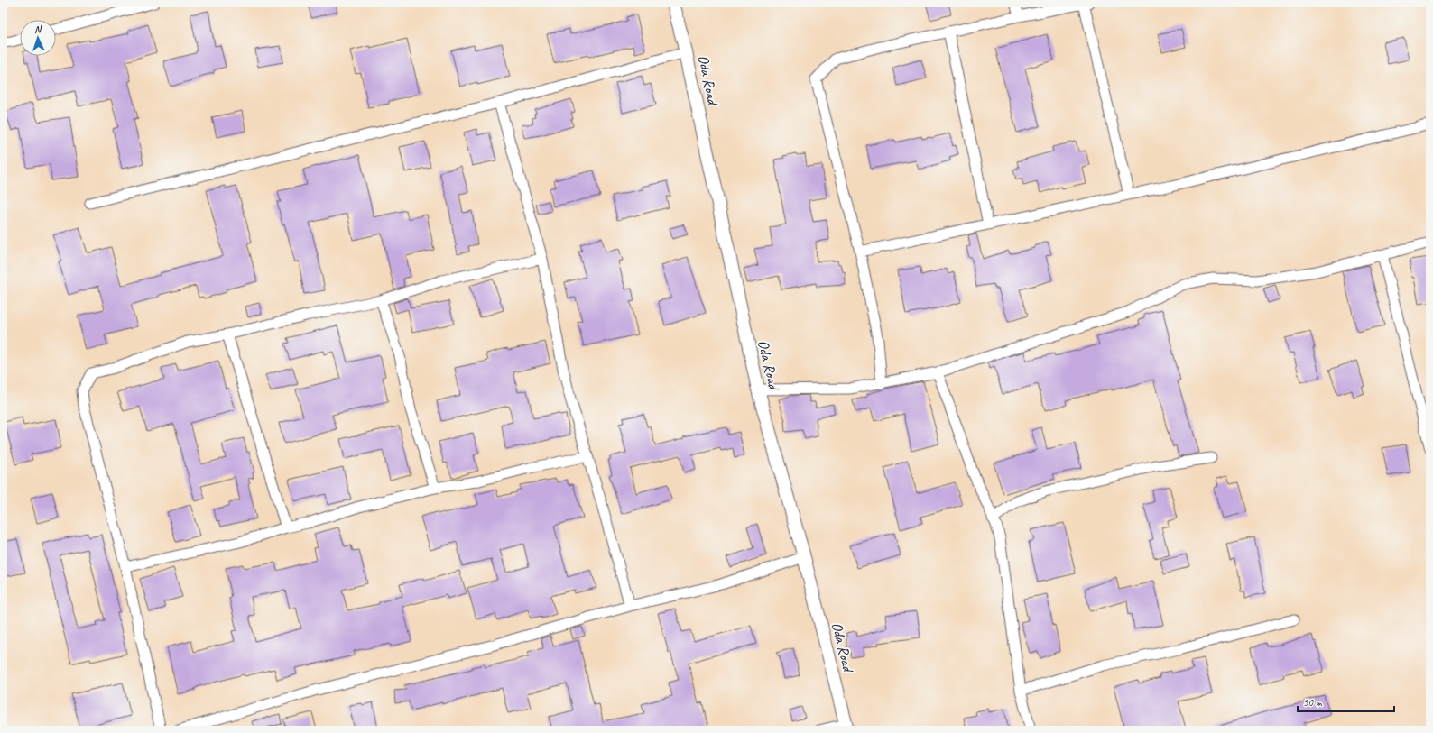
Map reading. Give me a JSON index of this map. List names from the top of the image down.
{
  "streets": {
    "street": ["Oda Road"]
  },
  "scale_bar": "50 m",
  "north": "top"
}
